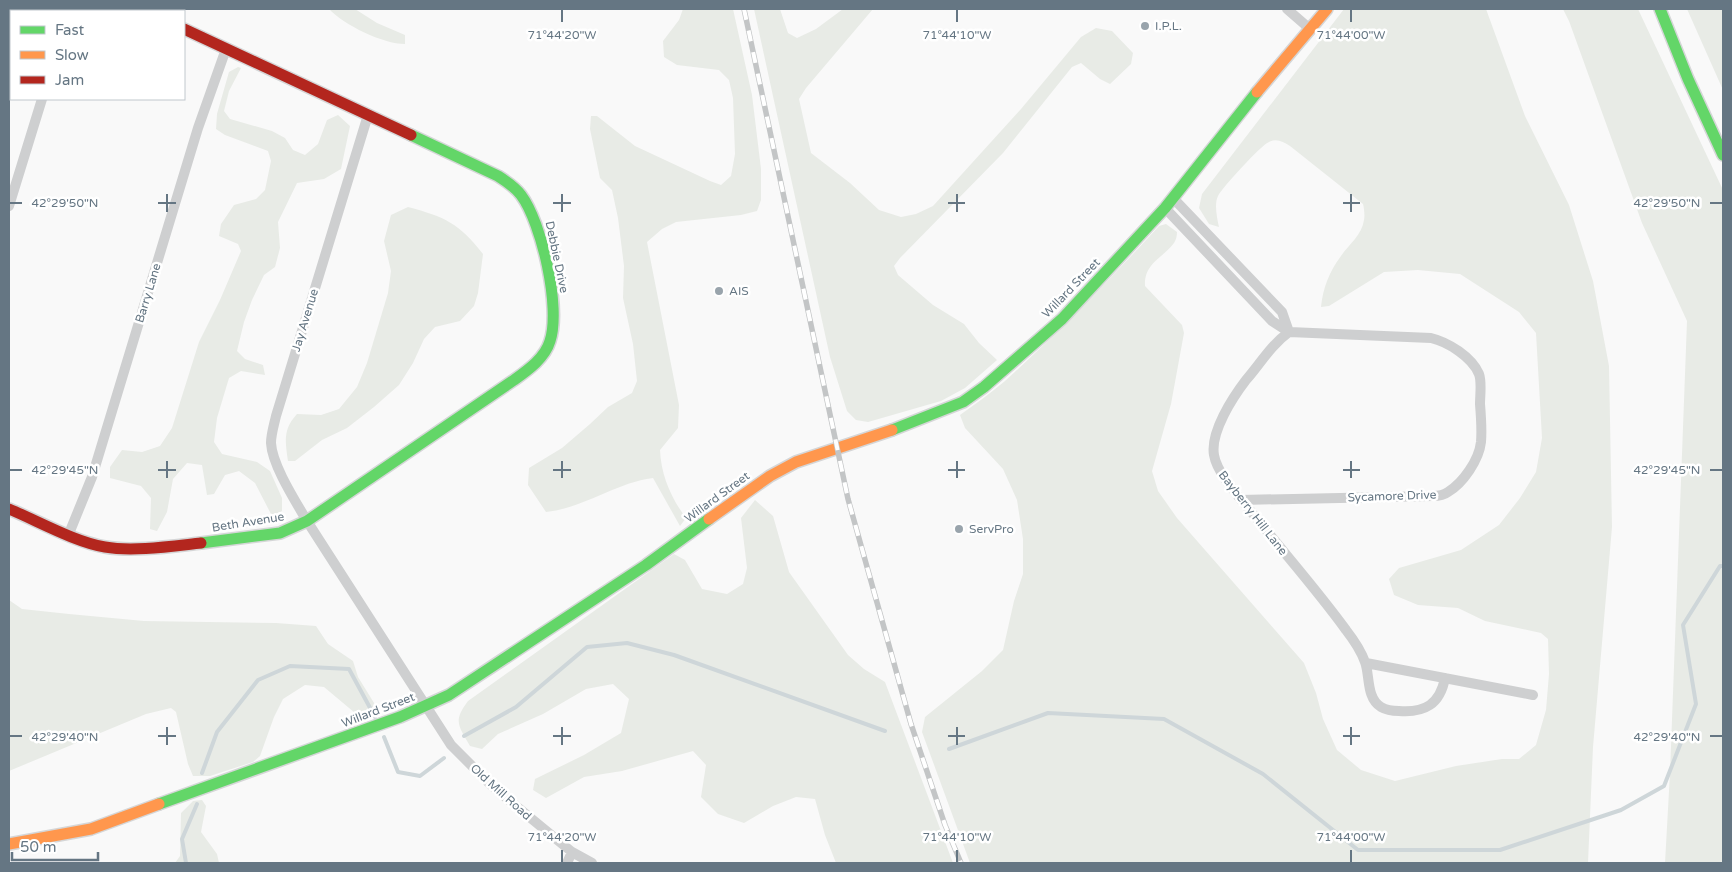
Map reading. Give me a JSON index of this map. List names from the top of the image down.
{
  "streets": {
    "street": [
      "Debbie Drive",
      "Willard Street",
      "Barry Lane",
      "Jay Avenue",
      "Sycamore Drive",
      "Bayberry Hill Lane",
      "Beth Avenue",
      "Old Mill Road"
    ]
  },
  "crossings": [
    ["Debbie Drive", "Barry Lane"],
    ["Debbie Drive", "Jay Avenue"],
    ["Debbie Drive", "Beth Avenue"],
    ["Willard Street", "Old Mill Road"],
    ["Barry Lane", "Beth Avenue"],
    ["Jay Avenue", "Beth Avenue"],
    ["Sycamore Drive", "Bayberry Hill Lane"]
  ],
  "places": ["I.P.L.", "AIS", "ServPro"],
  "legend": ["Fast", "Slow", "Jam"],
  "scale_bar": "50 m",
  "coordinates": [
    "71°44'20\"W",
    "71°44'10\"W",
    "71°44'00\"W",
    "42°29'50\"N",
    "42°29'45\"N",
    "42°29'40\"N"
  ]
}
